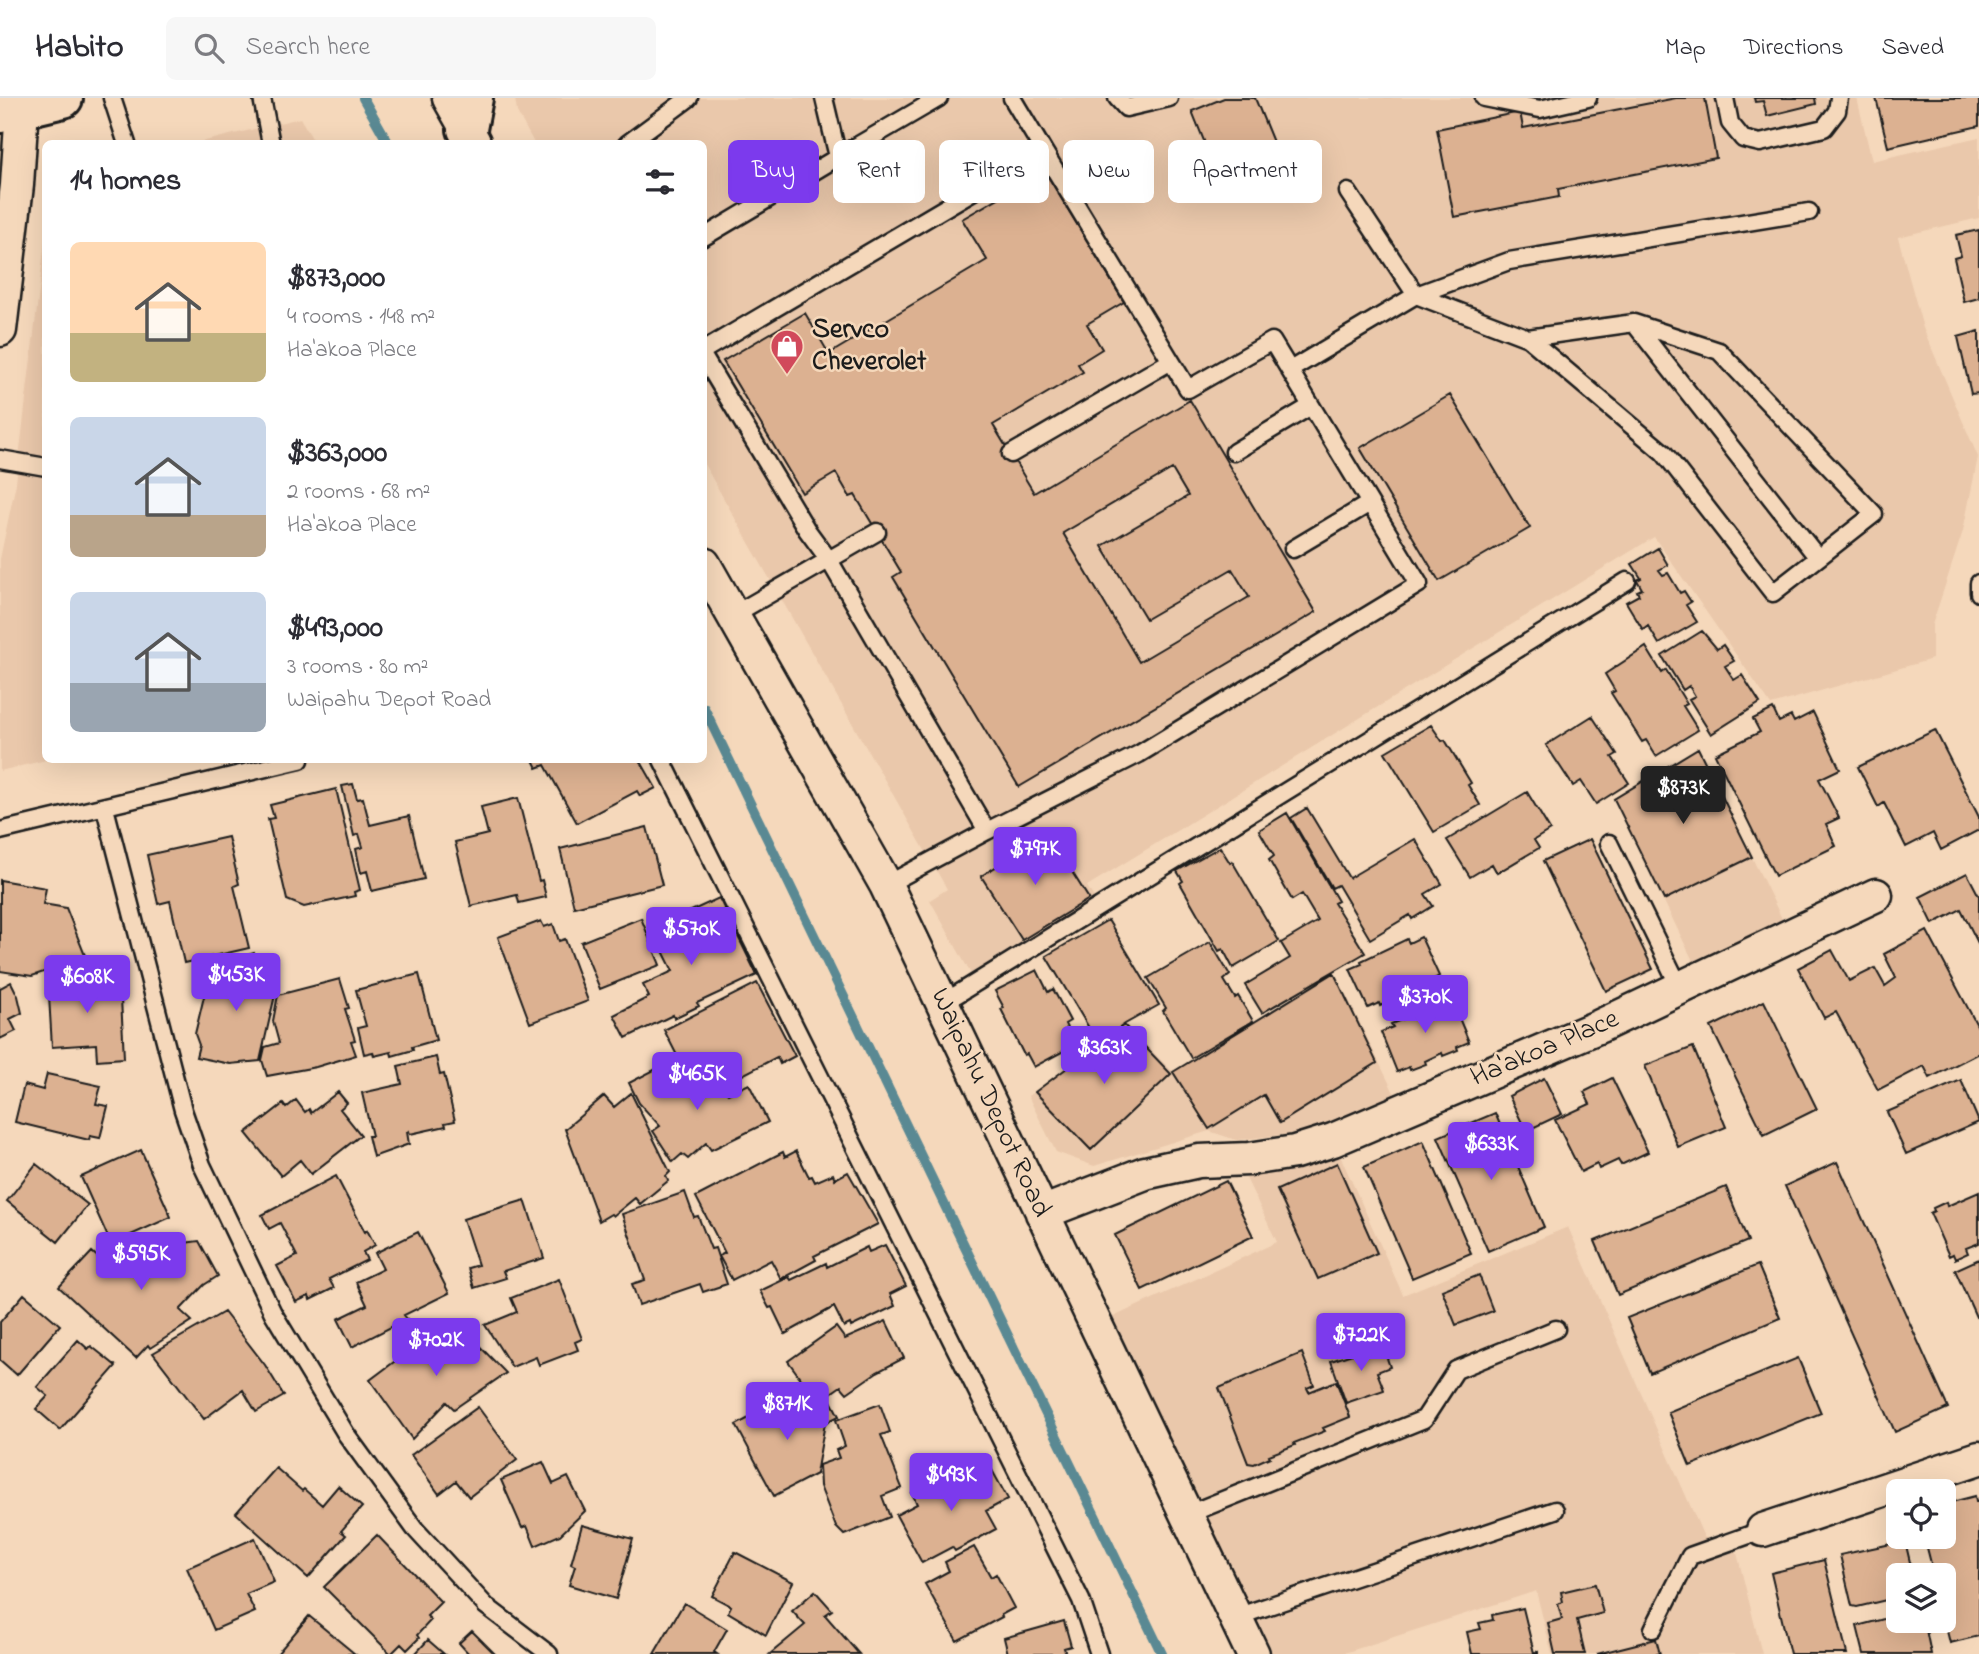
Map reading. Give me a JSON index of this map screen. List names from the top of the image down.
{
  "streets": {
    "street": ["Ha'akoa Place", "Waipahu Depot Road"]
  },
  "crossings": [
    ["Ha'akoa Place", "Waipahu Depot Road"]
  ],
  "places": {
    "shop": ["Servco Cheverolet"]
  },
  "page": {
    "header": "Habito",
    "search": "Search here",
    "nav": ["Map", "Directions", "Saved"],
    "chip": [
      "Buy",
      "Rent",
      "Filters",
      "New",
      "Apartment"
    ],
    "heading": "14 homes",
    "list": [
      {
        "name": "$873,000",
        "note": "4 rooms · 148 m² · Ha'akoa Place"
      },
      {
        "name": "$363,000",
        "note": "2 rooms · 68 m² · Ha'akoa Place"
      },
      {
        "name": "$493,000",
        "note": "3 rooms · 80 m² · Waipahu Depot Road"
      }
    ],
    "price": [
      "$873K",
      "$797K",
      "$570K",
      "$453K",
      "$608K",
      "$370K",
      "$363K",
      "$465K",
      "$633K",
      "$595K",
      "$722K",
      "$702K",
      "$871K",
      "$493K"
    ]
  }
}
